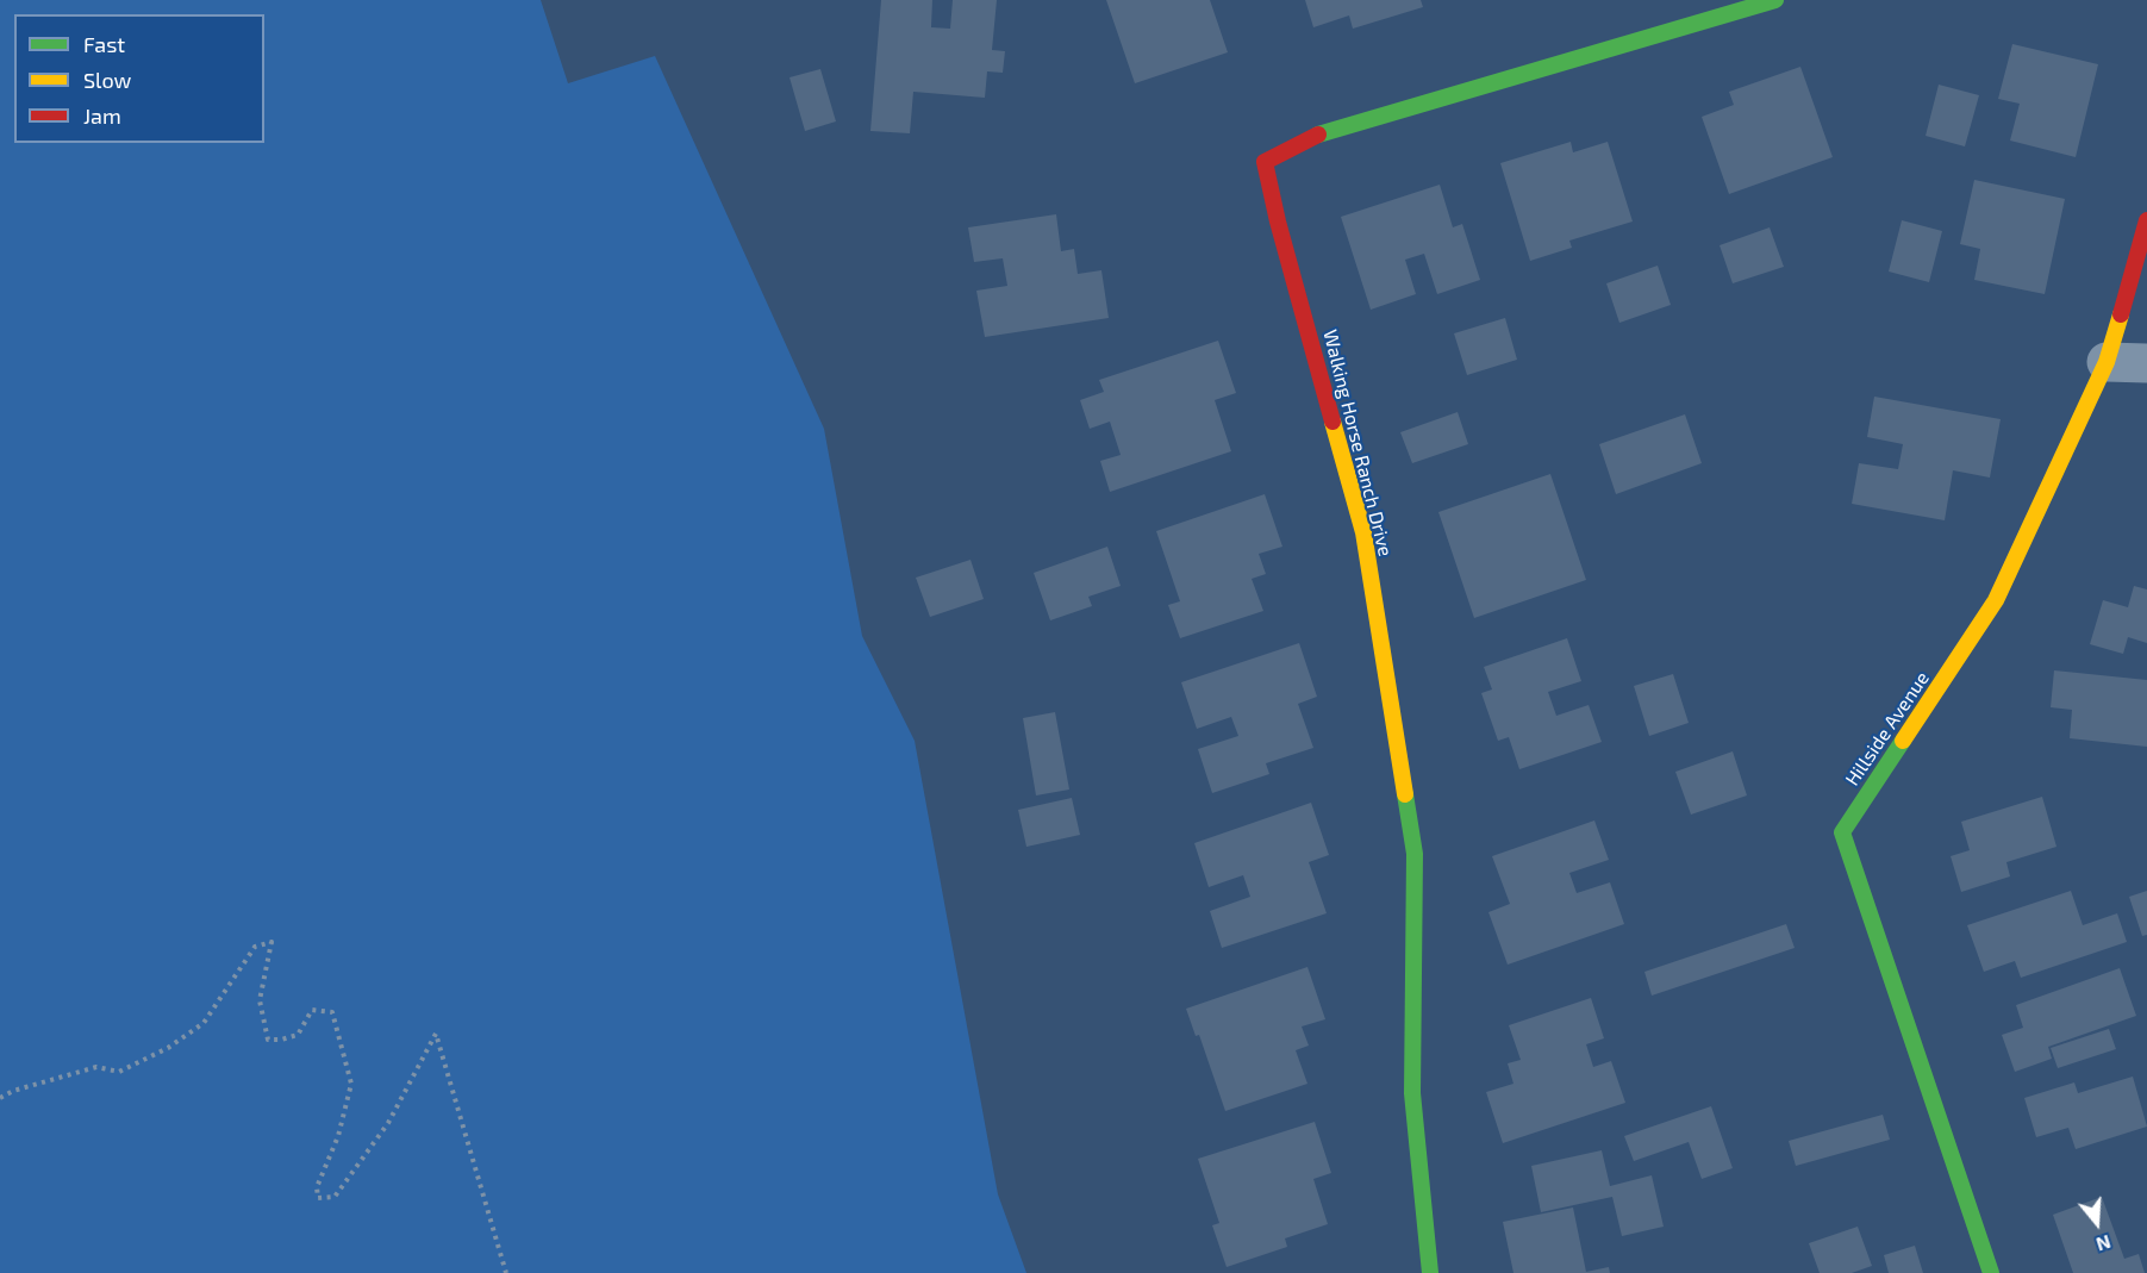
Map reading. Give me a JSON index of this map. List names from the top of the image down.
{
  "streets": {
    "street": ["Walking Horse Ranch Drive", "Hillside Avenue"]
  },
  "legend": ["Fast", "Slow", "Jam"],
  "north": "bottom"
}
